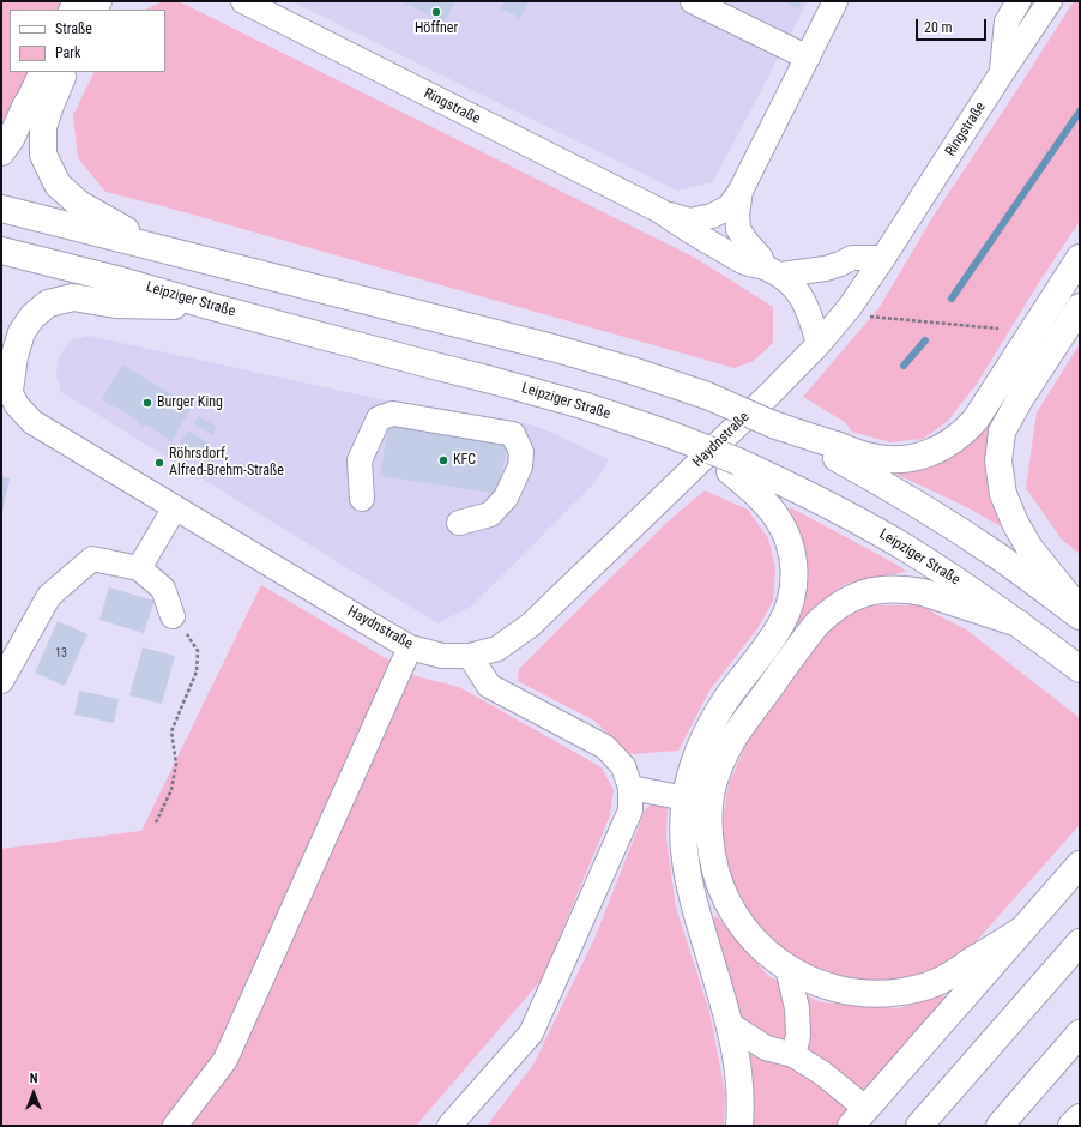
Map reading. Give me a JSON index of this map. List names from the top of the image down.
{
  "streets": {
    "highway": ["Leipziger Straße"],
    "street": ["Ringstraße", "Haydnstraße"]
  },
  "crossings": [
    ["Ringstraße", "Haydnstraße"]
  ],
  "places": [
    "Höffner",
    "Burger King",
    "KFC",
    "Röhrsdorf, Alfred-Brehm-Straße"
  ],
  "house_numbers": ["13"],
  "legend": ["Straße", "Park"],
  "scale_bar": "20 m",
  "north": "top"
}
